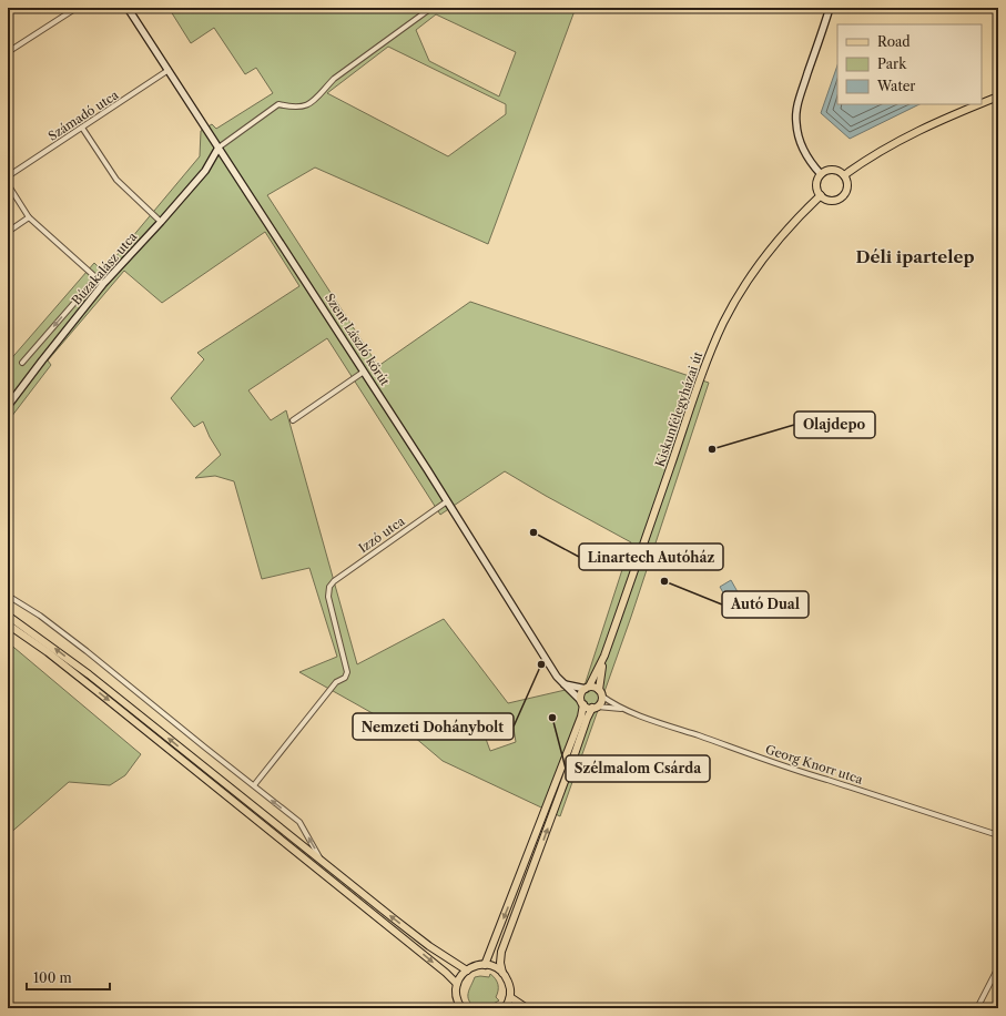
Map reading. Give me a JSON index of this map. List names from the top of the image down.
{
  "streets": {
    "main road": ["Kiskunfélegyházai út"],
    "street": [
      "Számadó utca",
      "Búzakalász utca",
      "Szent László körút",
      "Izzó utca",
      "Georg Knorr utca"
    ]
  },
  "crossings": [
    ["Számadó utca", "Szent László körút"],
    ["Búzakalász utca", "Szent László körút"],
    ["Szent László körút", "Kiskunfélegyházai út"],
    ["Szent László körút", "Izzó utca"],
    ["Szent László körút", "Georg Knorr utca"],
    ["Kiskunfélegyházai út", "Georg Knorr utca"]
  ],
  "districts": ["Déli ipartelep"],
  "places": [
    "Olajdepo",
    "Linartech Autóház",
    "Autó Dual",
    "Nemzeti Dohánybolt",
    "Szélmalom Csárda"
  ],
  "legend": ["Road", "Park", "Water"],
  "scale_bar": "100 m"
}
